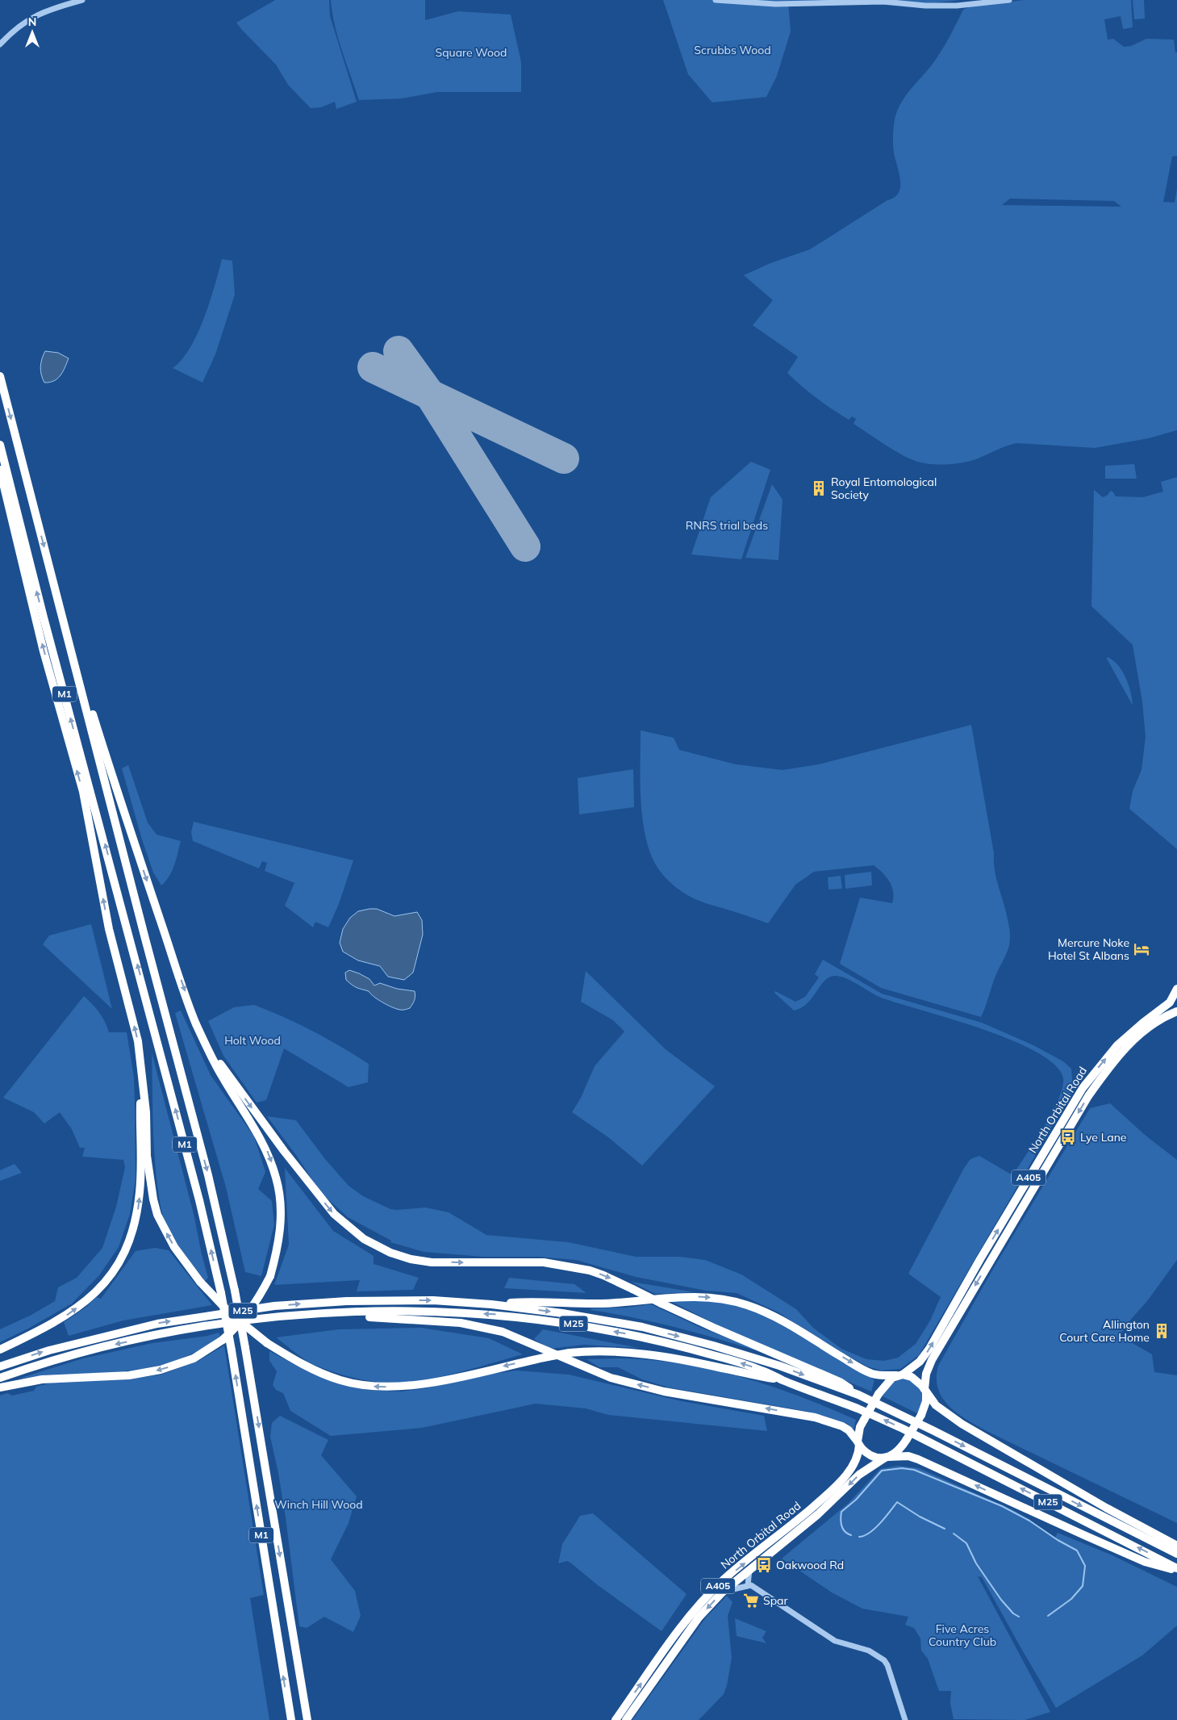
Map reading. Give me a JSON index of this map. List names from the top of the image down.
{
  "streets": {
    "highway": [
      "M1",
      "North Orbital Road",
      "A405",
      "M25"
    ]
  },
  "crossings": [
    ["North Orbital Road", "M25"]
  ],
  "parks": [
    "Scrubbs Wood",
    "Square Wood",
    "RNRS trial beds",
    "Holt Wood",
    "Winch Hill Wood",
    "Five Acres Country Club"
  ],
  "places": {
    "building": ["Royal Entomological Society", "Allington Court Care Home"],
    "hotel": ["Mercure Noke Hotel St Albans"],
    "bus stop": ["Lye Lane", "Oakwood Rd"],
    "supermarket": ["Spar"]
  },
  "north": "top"
}
